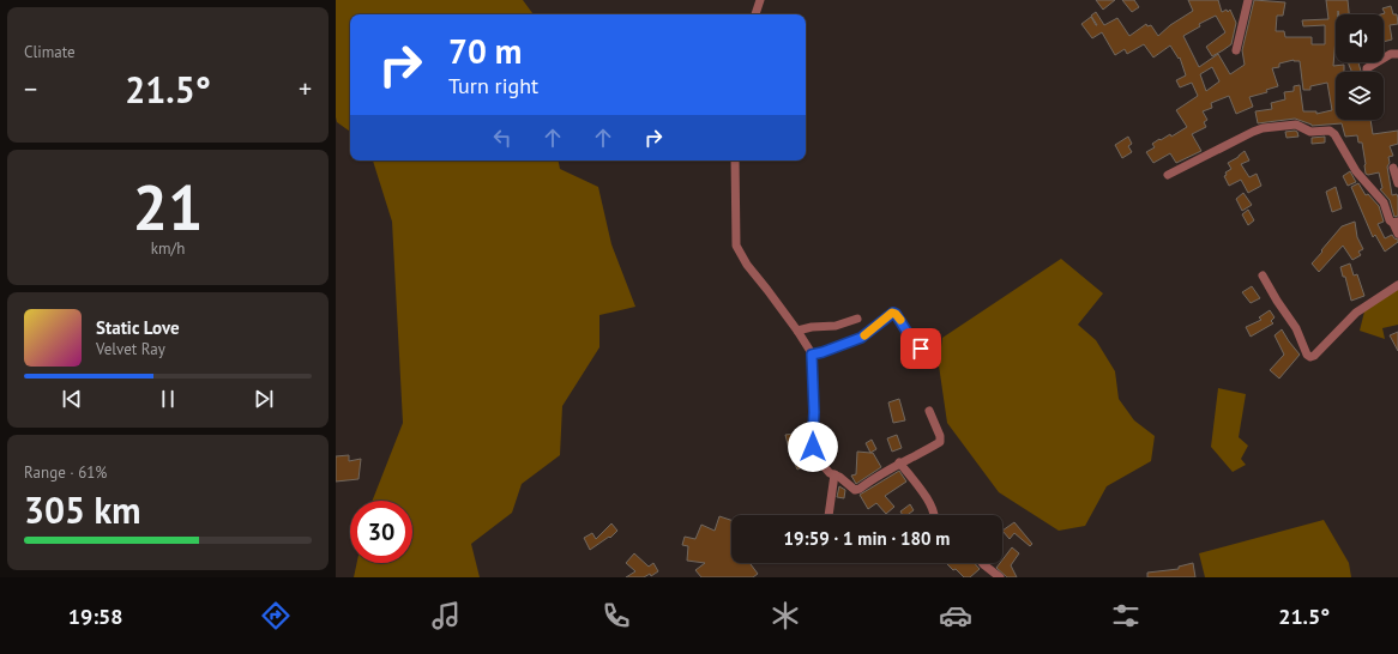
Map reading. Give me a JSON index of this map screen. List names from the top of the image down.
{
  "page": {
    "tile": [
      "Climate",
      ["21", "km/h"],
      ["Range · 61%", "305 km"]
    ],
    "turn": ["70 m", "Turn right"],
    "heat": ["−", "21.5°", "+"],
    "song": ["Static Love", "Velvet Ray"],
    "limit": "30",
    "trip": "19:59 · 1 min · 180 m",
    "tabs": ["19:58", "21.5°"]
  }
}
